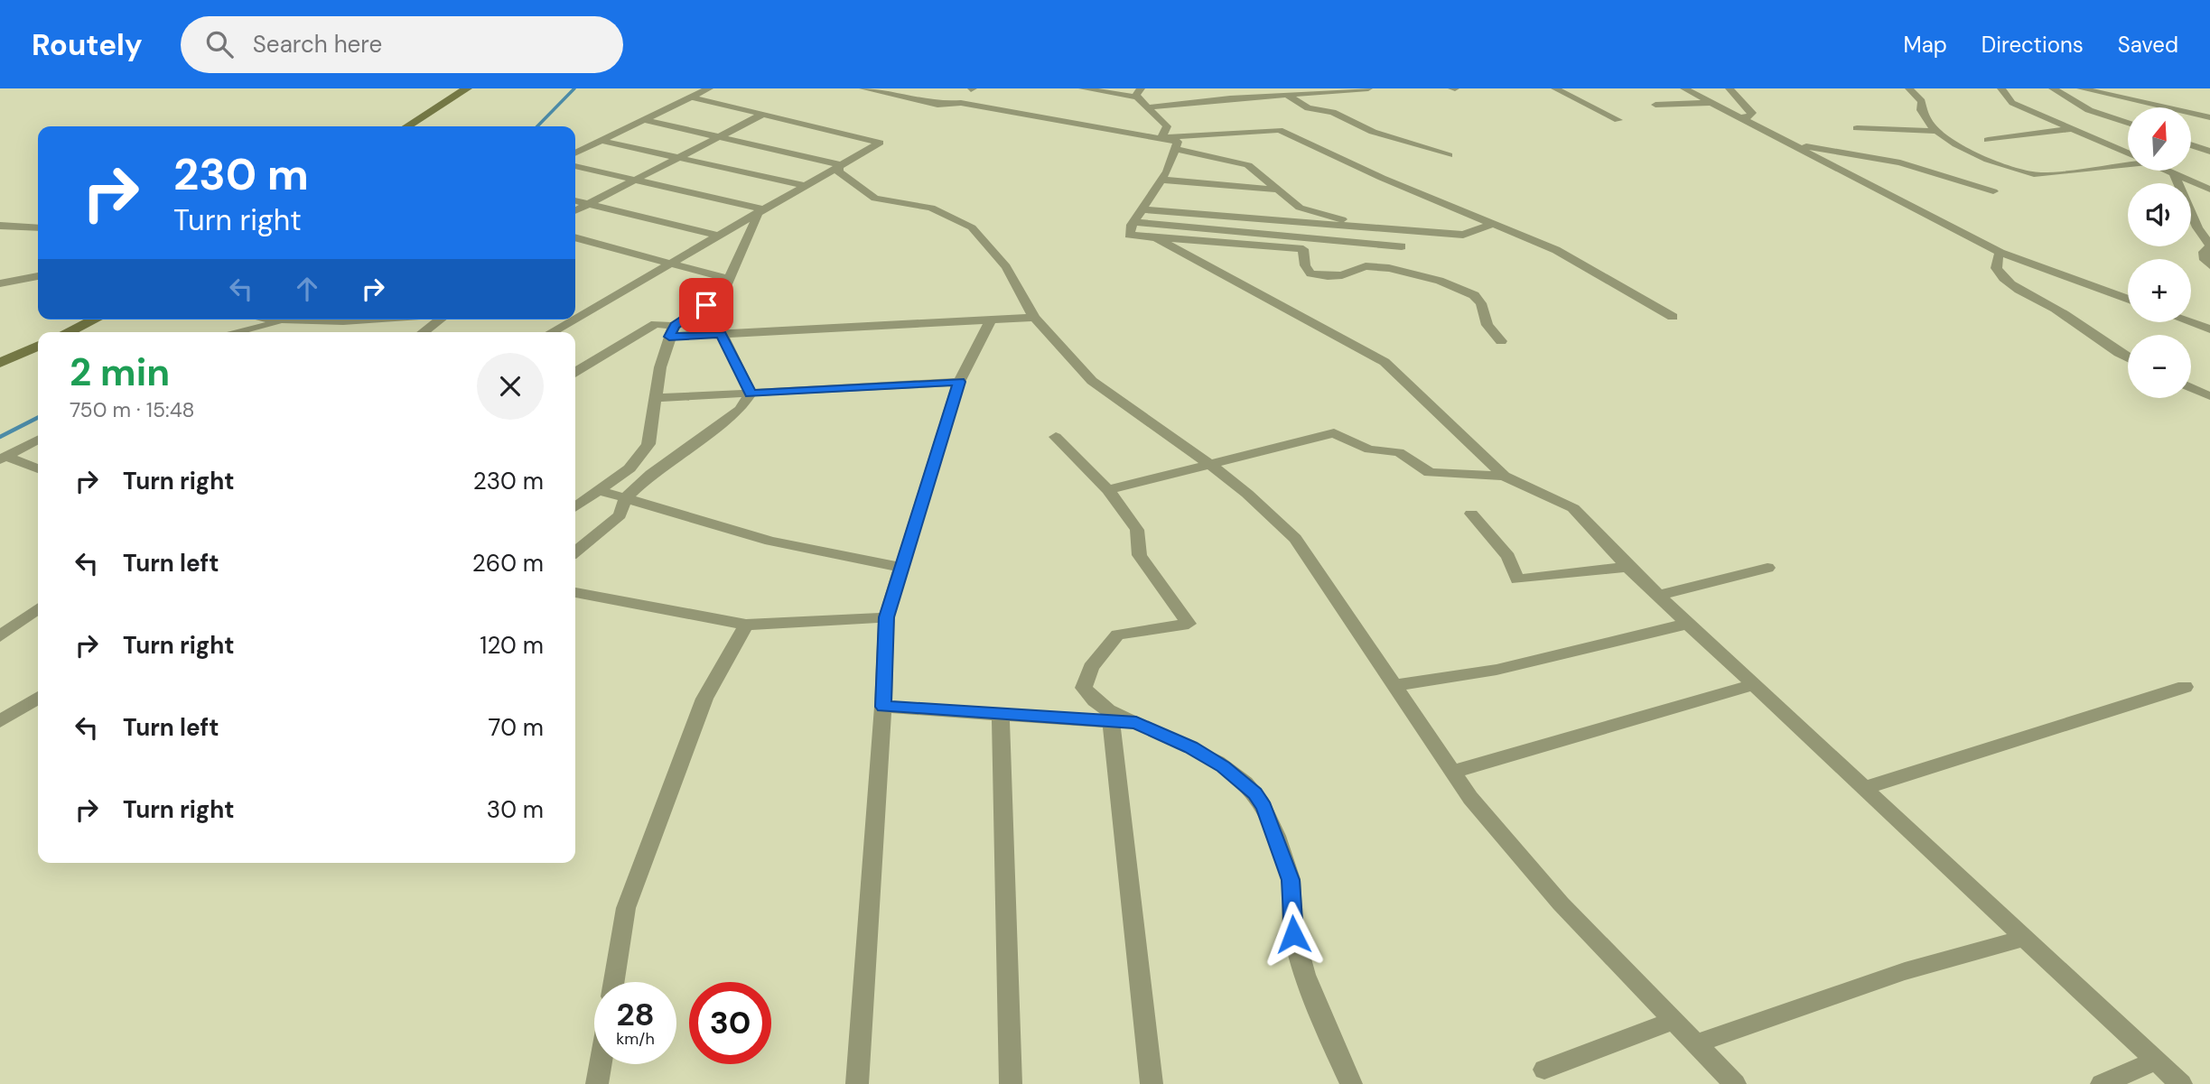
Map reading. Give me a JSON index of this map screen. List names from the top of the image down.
{
  "north": "top",
  "page": {
    "header": "Routely",
    "search": "Search here",
    "nav": ["Map", "Directions", "Saved"],
    "map_buttons": ["+", "−"],
    "turn": ["230 m", "Turn right"],
    "heading": ["2 min", "750 m · 15:48"],
    "list": [
      {
        "name": "Turn right",
        "value": "230 m"
      },
      {
        "name": "Turn left",
        "value": "260 m"
      },
      {
        "name": "Turn right",
        "value": "120 m"
      },
      {
        "name": "Turn left",
        "value": "70 m"
      },
      {
        "name": "Turn right",
        "value": "30 m"
      }
    ],
    "speed": "28 km/h",
    "limit": "30"
  }
}
